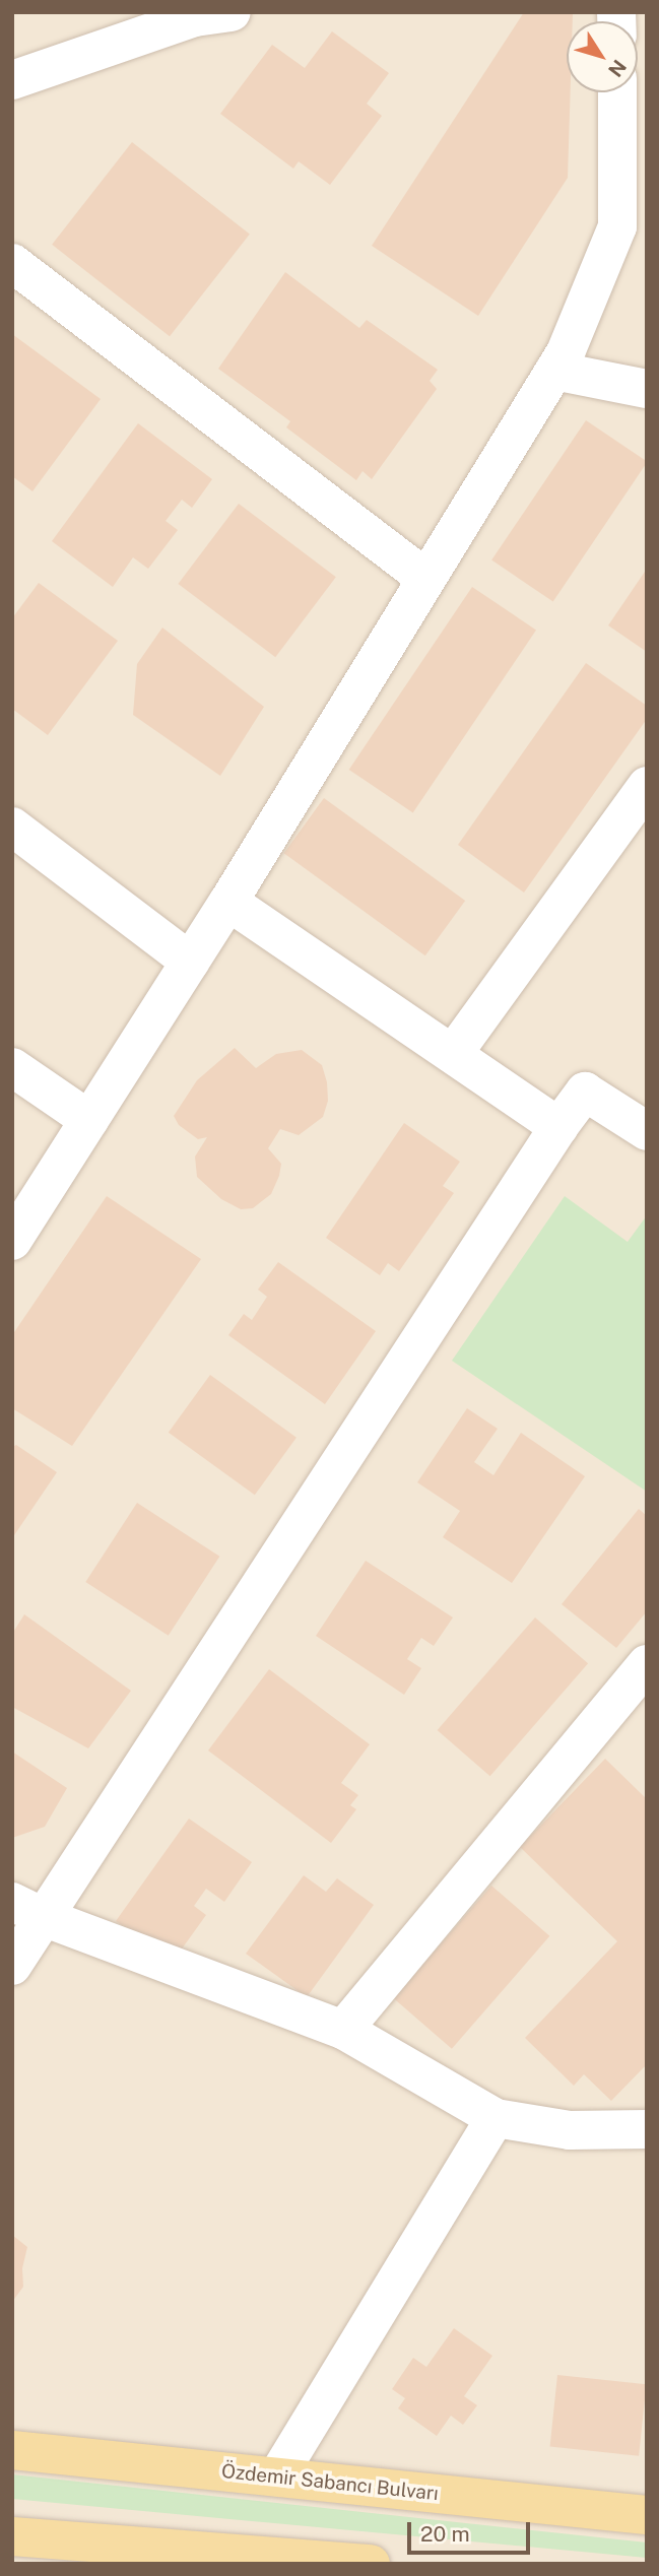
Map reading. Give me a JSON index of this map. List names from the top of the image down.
{
  "streets": {
    "main road": ["Özdemir Sabancı Bulvarı"]
  },
  "scale_bar": "20 m",
  "north": "bottom right"
}
